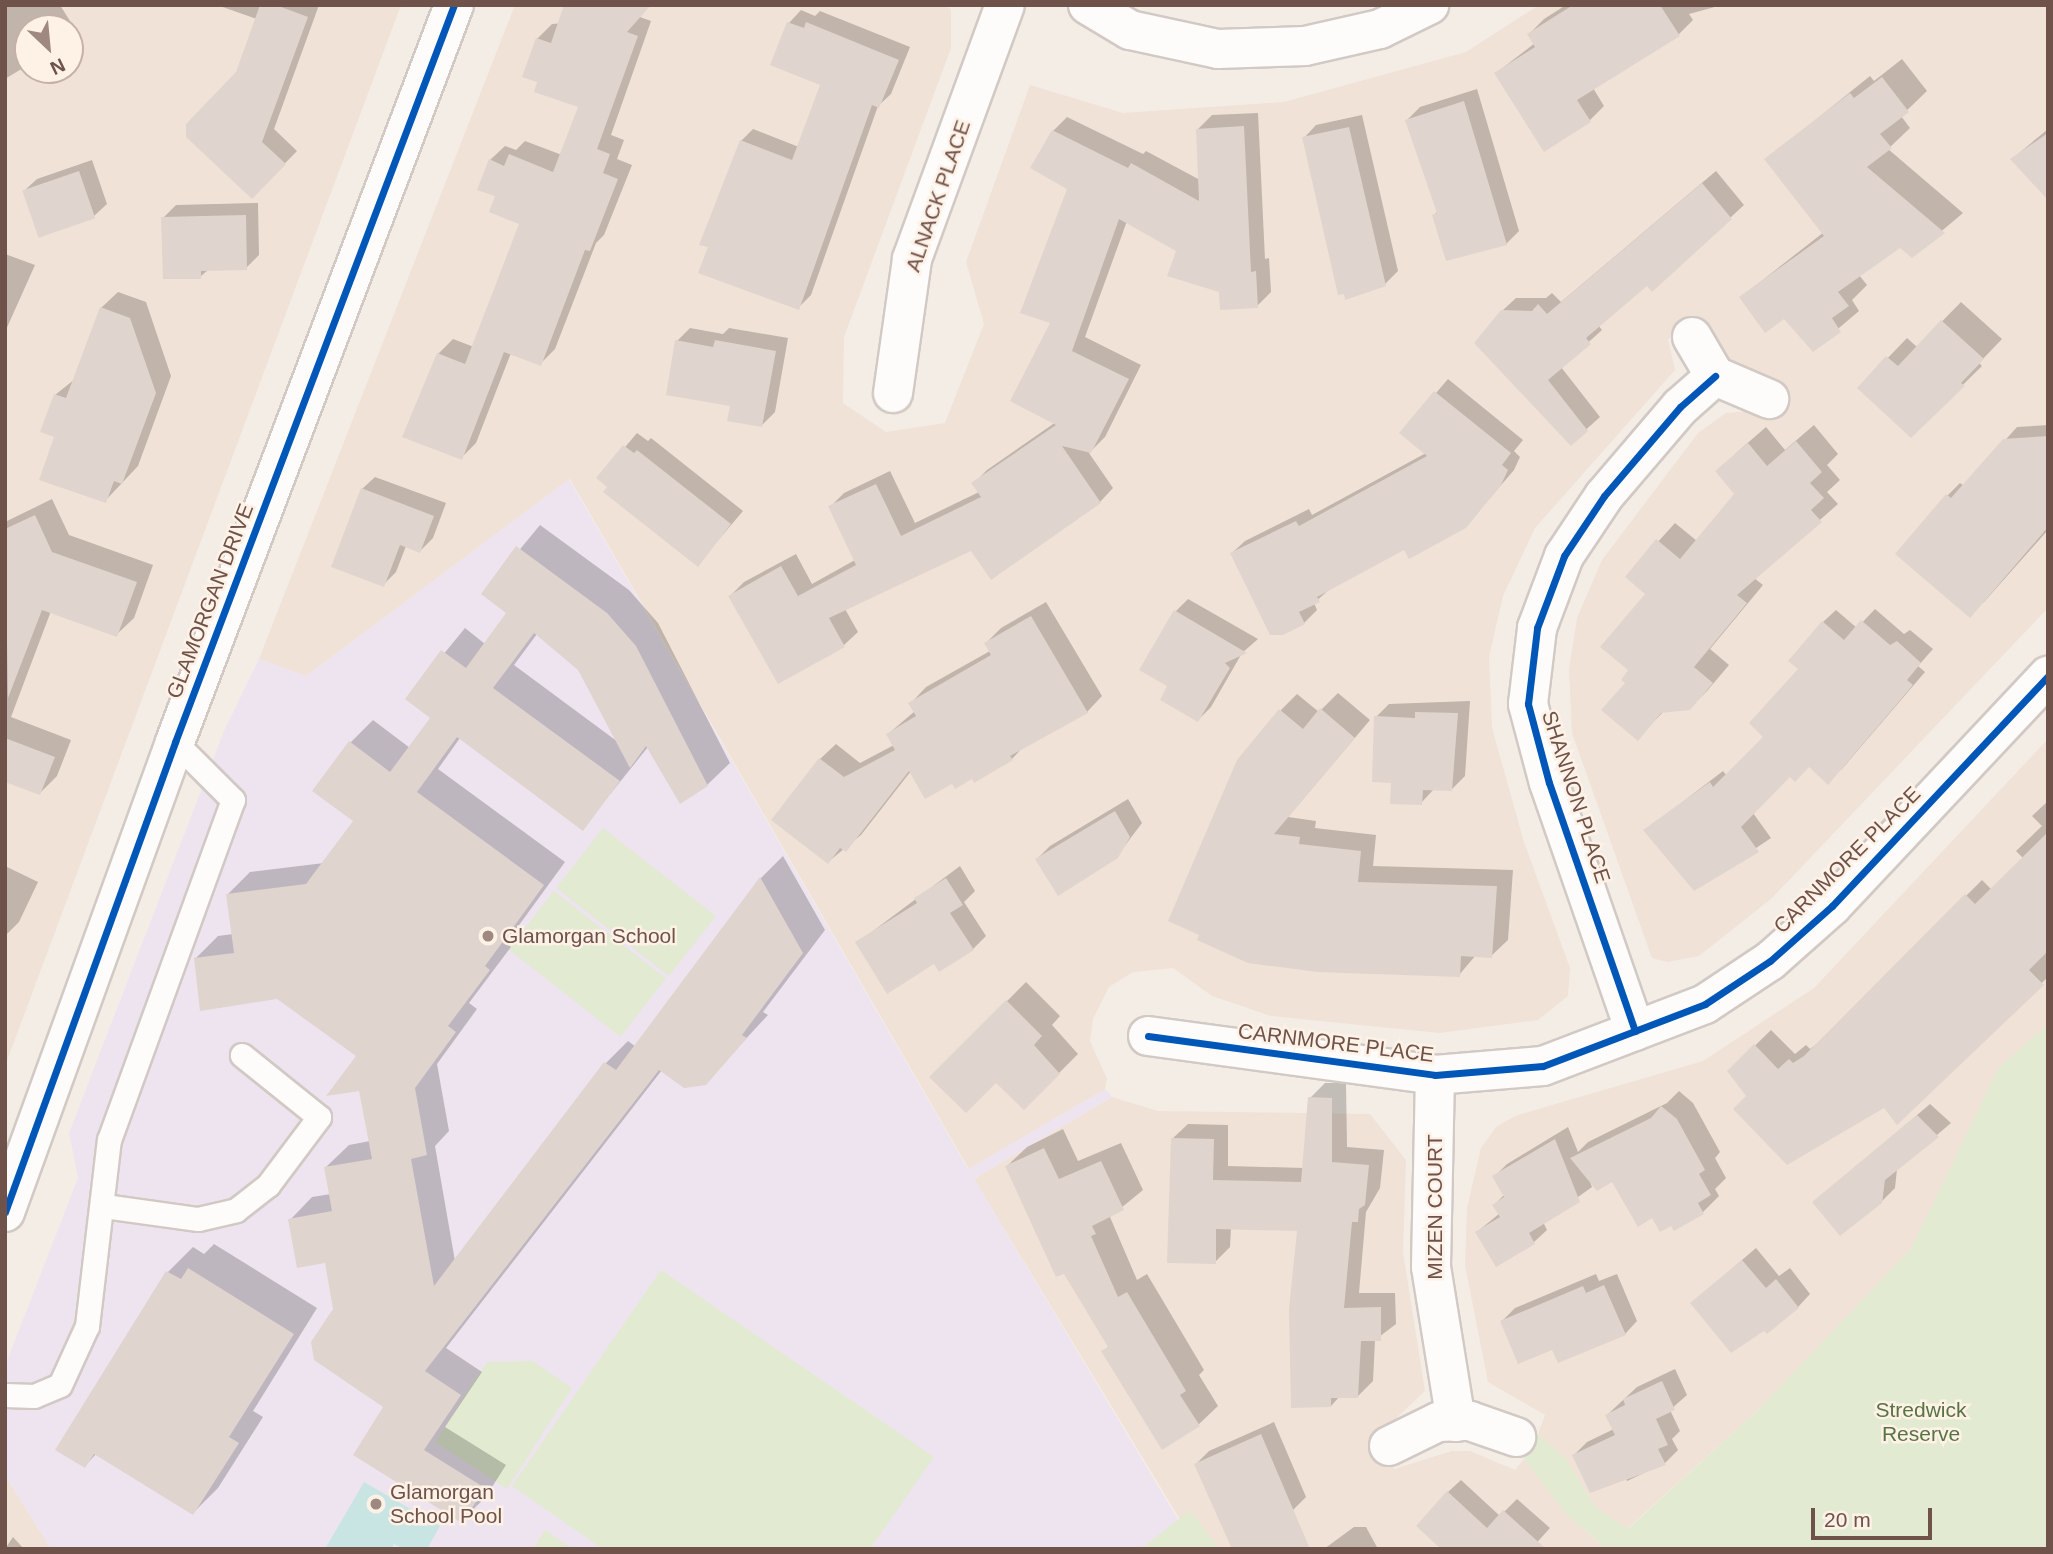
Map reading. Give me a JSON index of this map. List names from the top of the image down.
{
  "streets": {
    "street": [
      "ALNACK PLACE",
      "GLAMORGAN DRIVE",
      "SHANNON PLACE",
      "CARNMORE PLACE",
      "MIZEN COURT"
    ]
  },
  "crossings": [
    ["SHANNON PLACE", "CARNMORE PLACE"],
    ["CARNMORE PLACE", "MIZEN COURT"]
  ],
  "parks": ["Stredwick Reserve"],
  "places": ["Glamorgan School", "Glamorgan School Pool"],
  "scale_bar": "20 m",
  "north": "bottom right"
}
